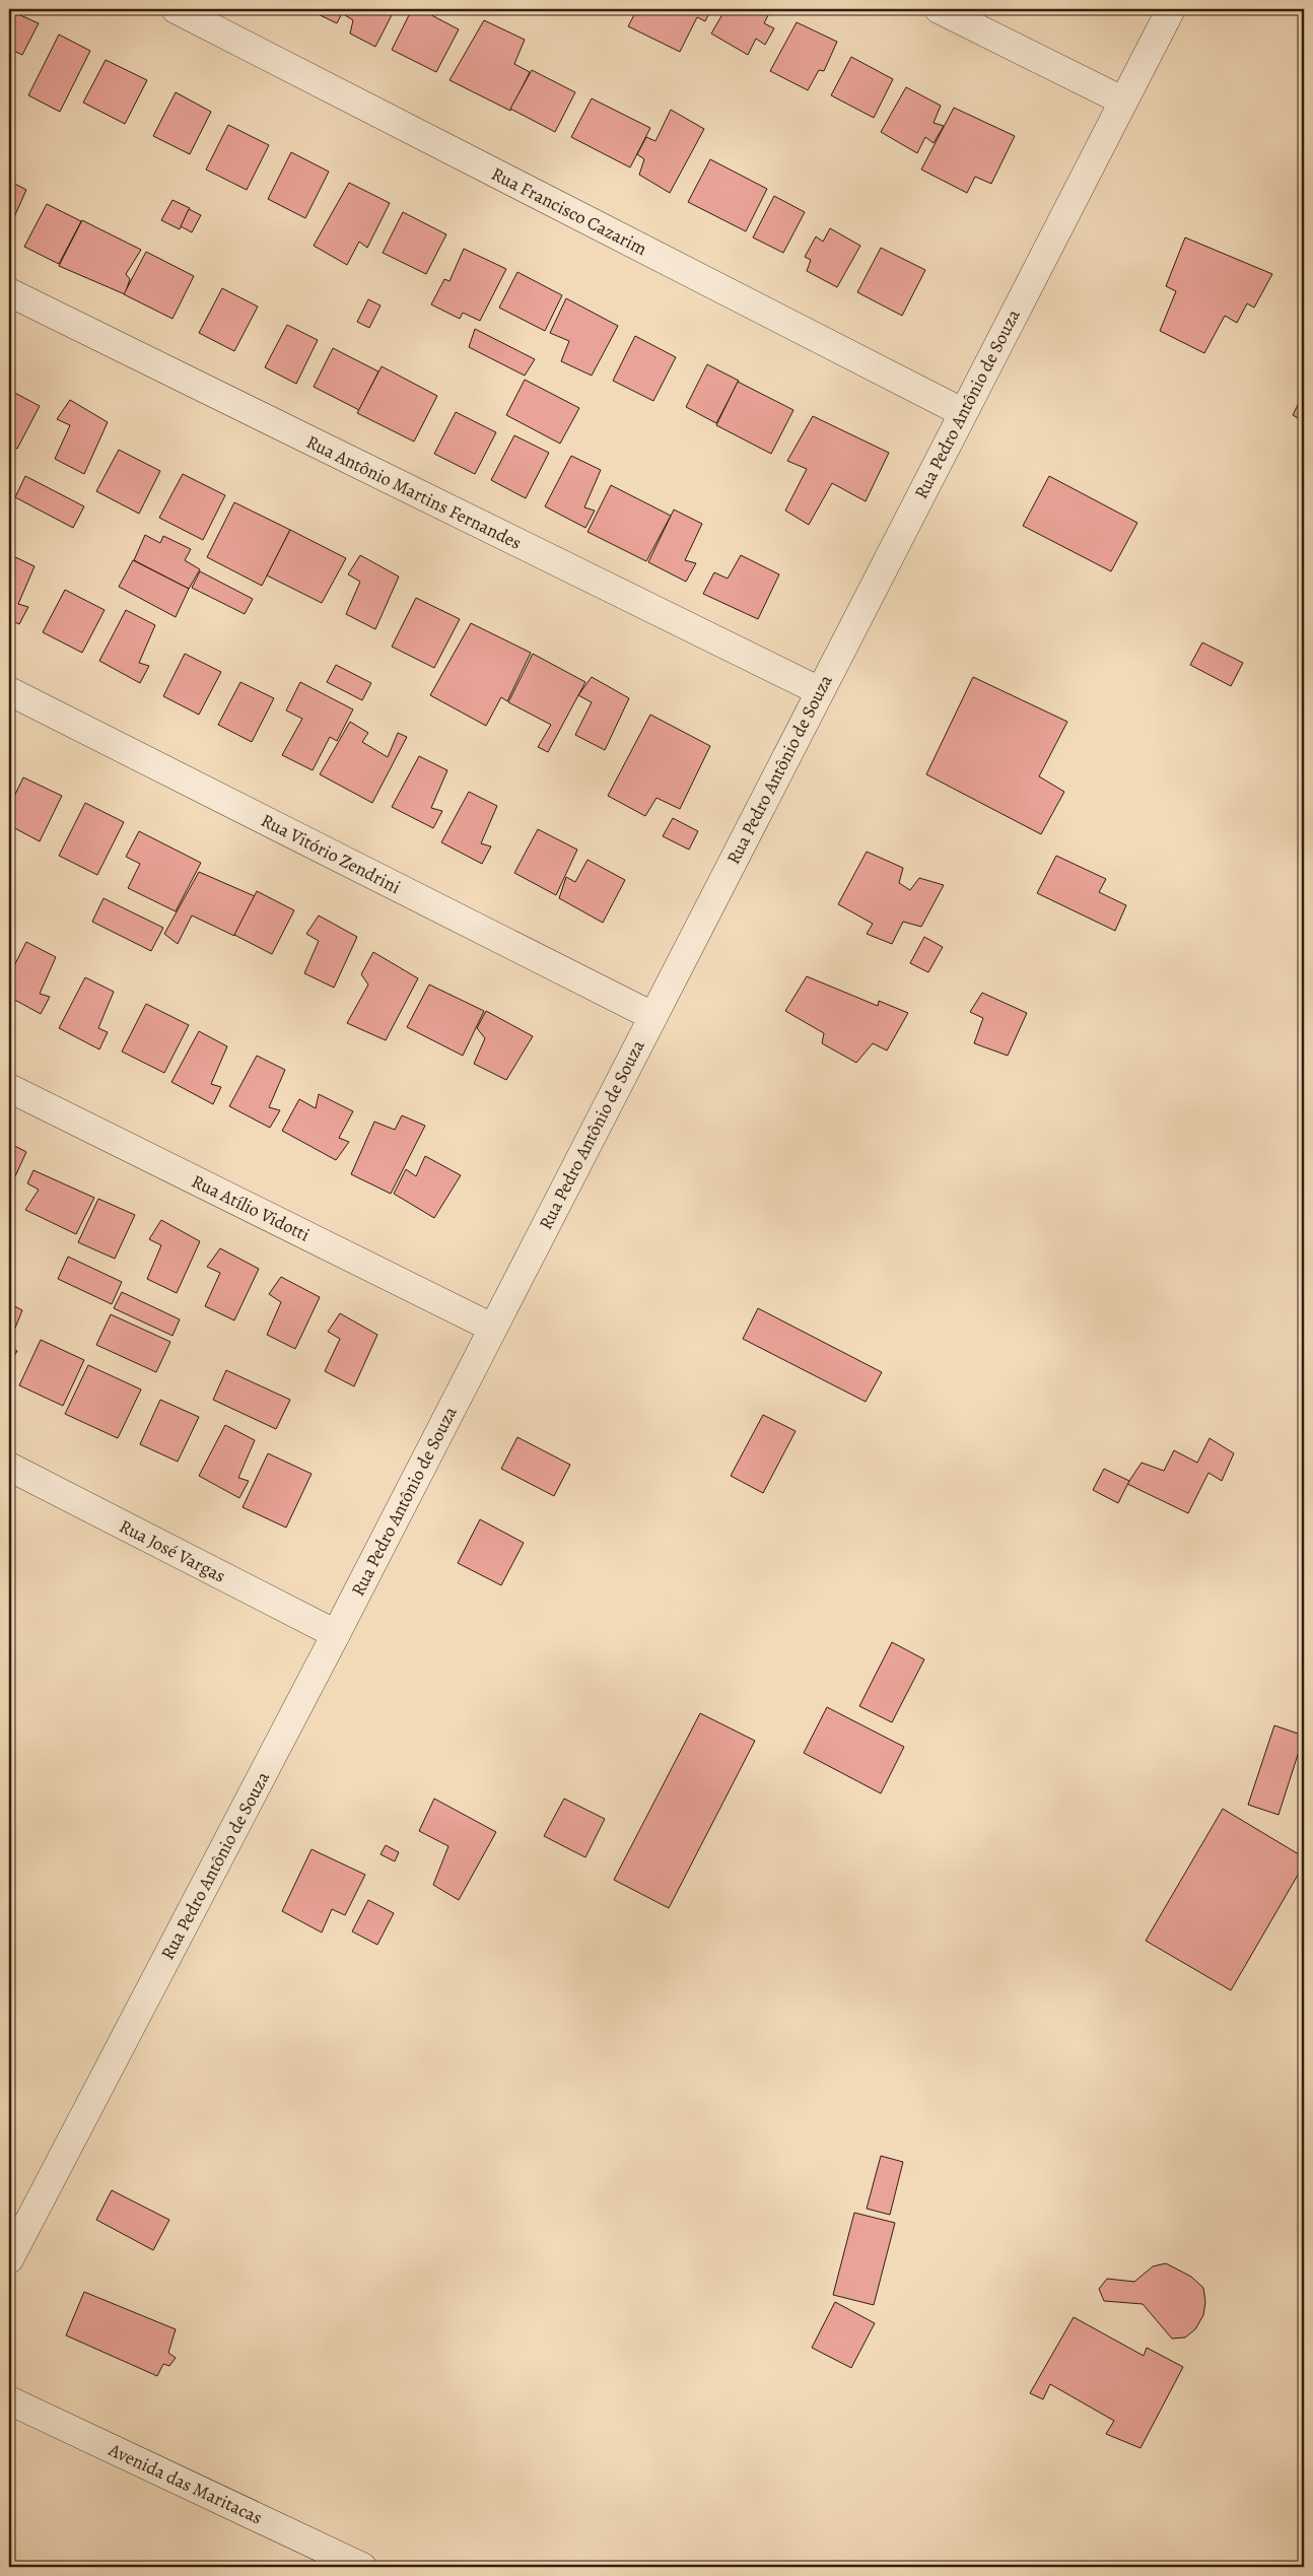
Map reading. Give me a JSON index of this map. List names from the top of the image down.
{
  "streets": {
    "street": [
      "Rua Francisco Cazarim",
      "Rua Pedro Antônio de Souza",
      "Rua Antônio Martins Fernandes",
      "Rua Vitório Zendrini",
      "Rua Atílio Vidotti",
      "Rua José Vargas",
      "Avenida das Maritacas"
    ]
  },
  "crossings": [
    ["Rua Francisco Cazarim", "Rua Pedro Antônio de Souza"],
    ["Rua Pedro Antônio de Souza", "Rua Antônio Martins Fernandes"],
    ["Rua Pedro Antônio de Souza", "Rua Vitório Zendrini"],
    ["Rua Pedro Antônio de Souza", "Rua Atílio Vidotti"],
    ["Rua Pedro Antônio de Souza", "Rua José Vargas"]
  ]
}
